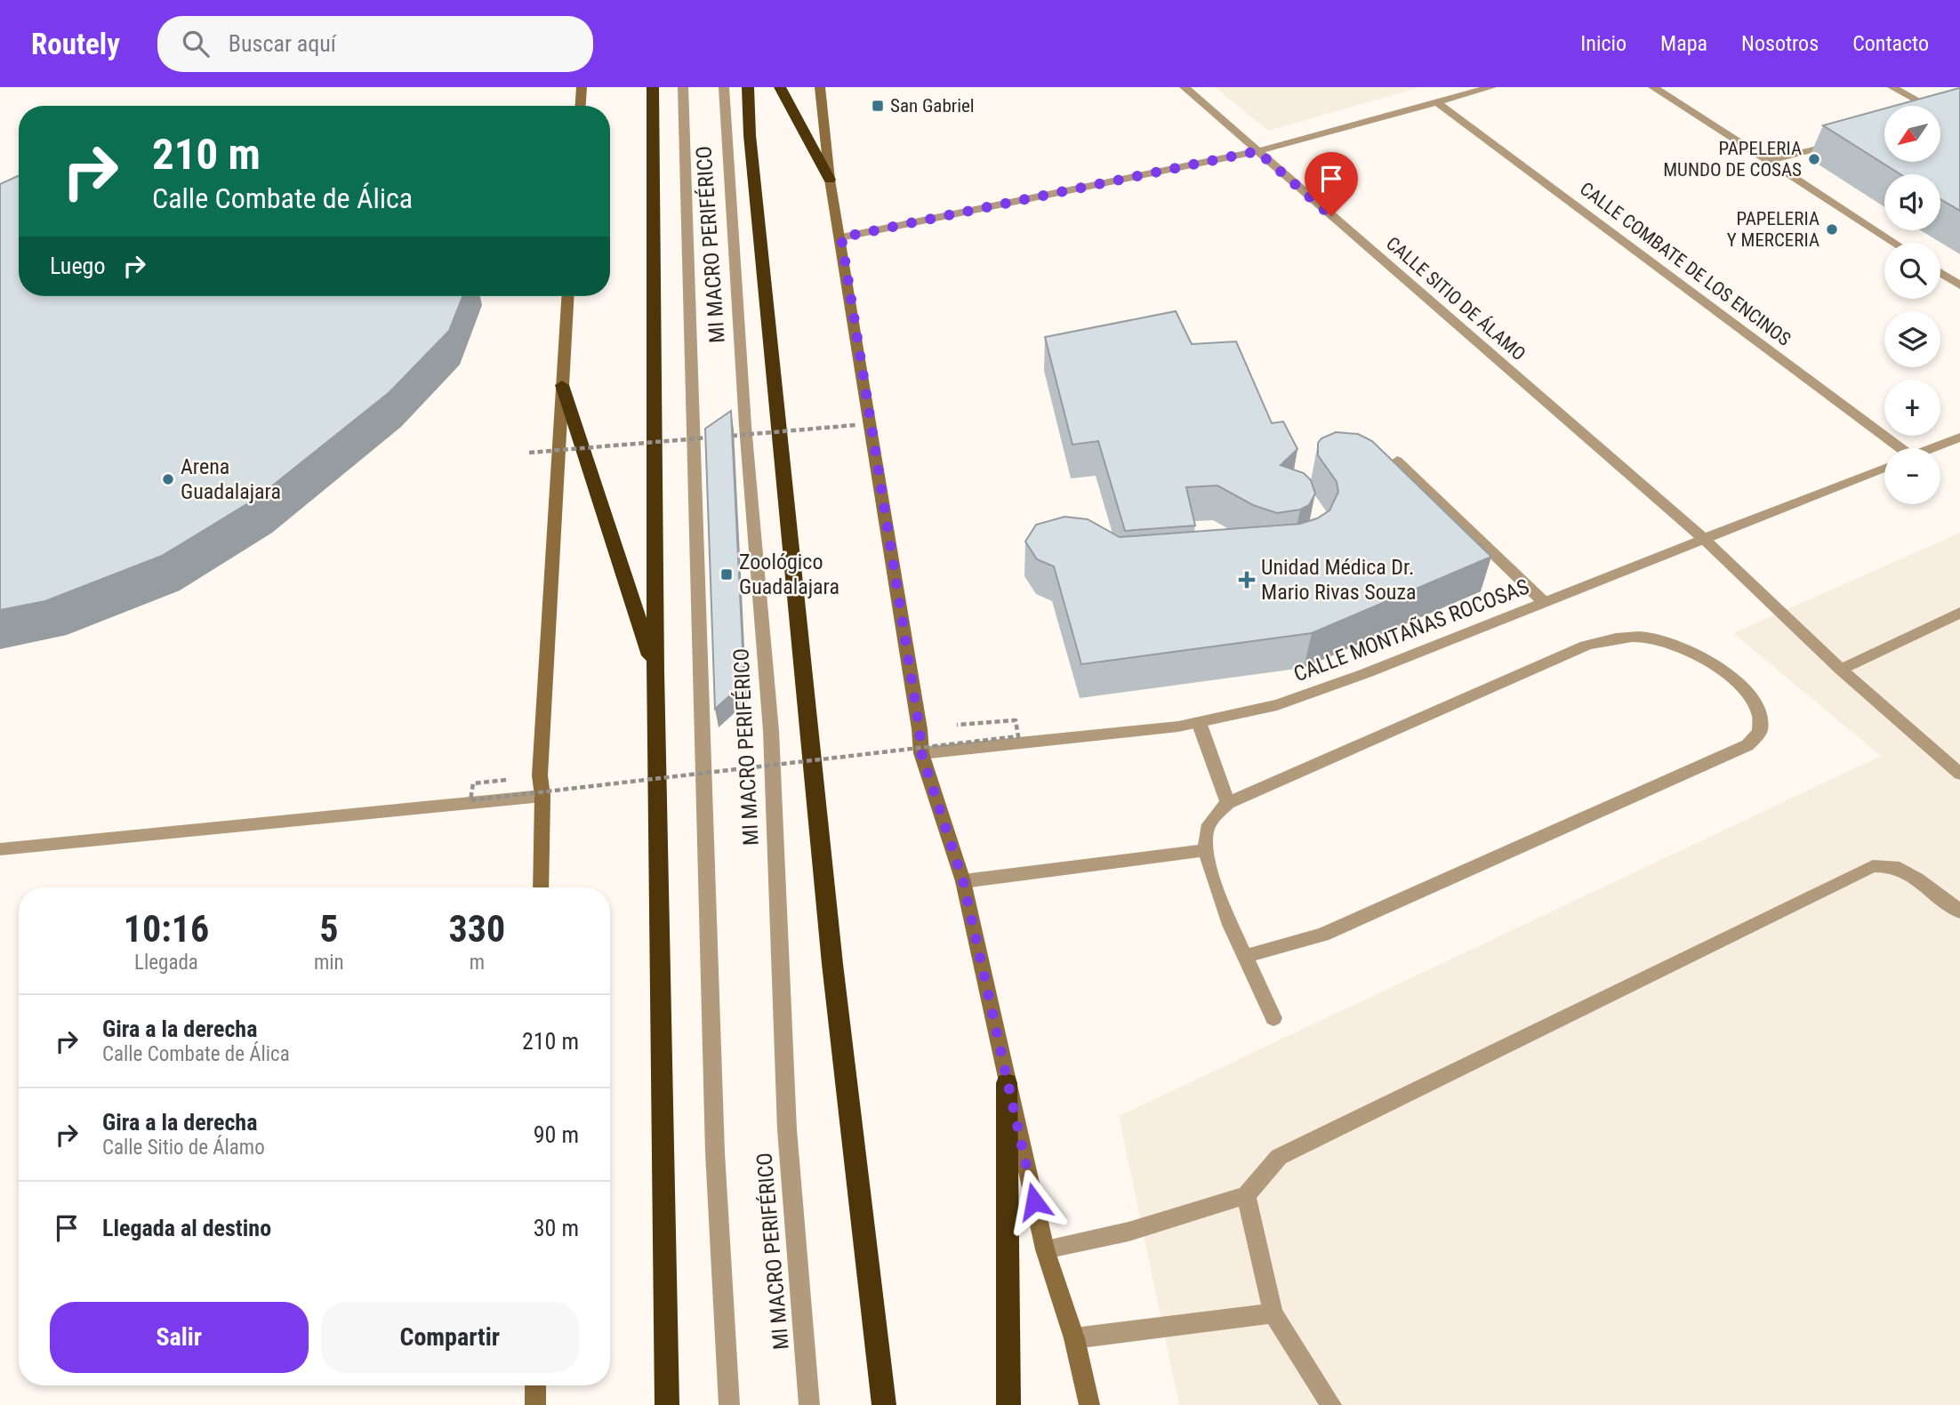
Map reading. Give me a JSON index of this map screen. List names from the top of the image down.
{
  "streets": {
    "street": [
      "MI MACRO PERIFÉRICO",
      "CALLE COMBATE DE LOS ENCINOS",
      "CALLE SITIO DE ÁLAMO",
      "CALLE MONTAÑAS ROCOSAS"
    ]
  },
  "crossings": [
    ["CALLE SITIO DE ÁLAMO", "CALLE MONTAÑAS ROCOSAS"]
  ],
  "places": {
    "transit": ["San Gabriel", "Zoológico Guadalajara"],
    "other": ["PAPELERIA MUNDO DE COSAS", "PAPELERIA Y MERCERIA", "Arena Guadalajara"],
    "health": ["Unidad Médica Dr. Mario Rivas Souza"]
  },
  "north": "bottom left",
  "page": {
    "header": "Routely",
    "search": "Buscar aquí",
    "nav": [
      "Inicio",
      "Mapa",
      "Nosotros",
      "Contacto"
    ],
    "map_buttons": ["+", "−"],
    "turn": ["210 m", "Calle Combate de Álica"],
    "then": "Luego",
    "eta": [
      "10:16",
      "Llegada",
      "5",
      "min",
      "330",
      "m"
    ],
    "list": [
      {
        "name": "Gira a la derecha",
        "note": "Calle Combate de Álica",
        "value": "210 m"
      },
      {
        "name": "Gira a la derecha",
        "note": "Calle Sitio de Álamo",
        "value": "90 m"
      },
      {
        "name": "Llegada al destino",
        "value": "30 m"
      }
    ],
    "buttons": ["Salir", "Compartir"]
  }
}
